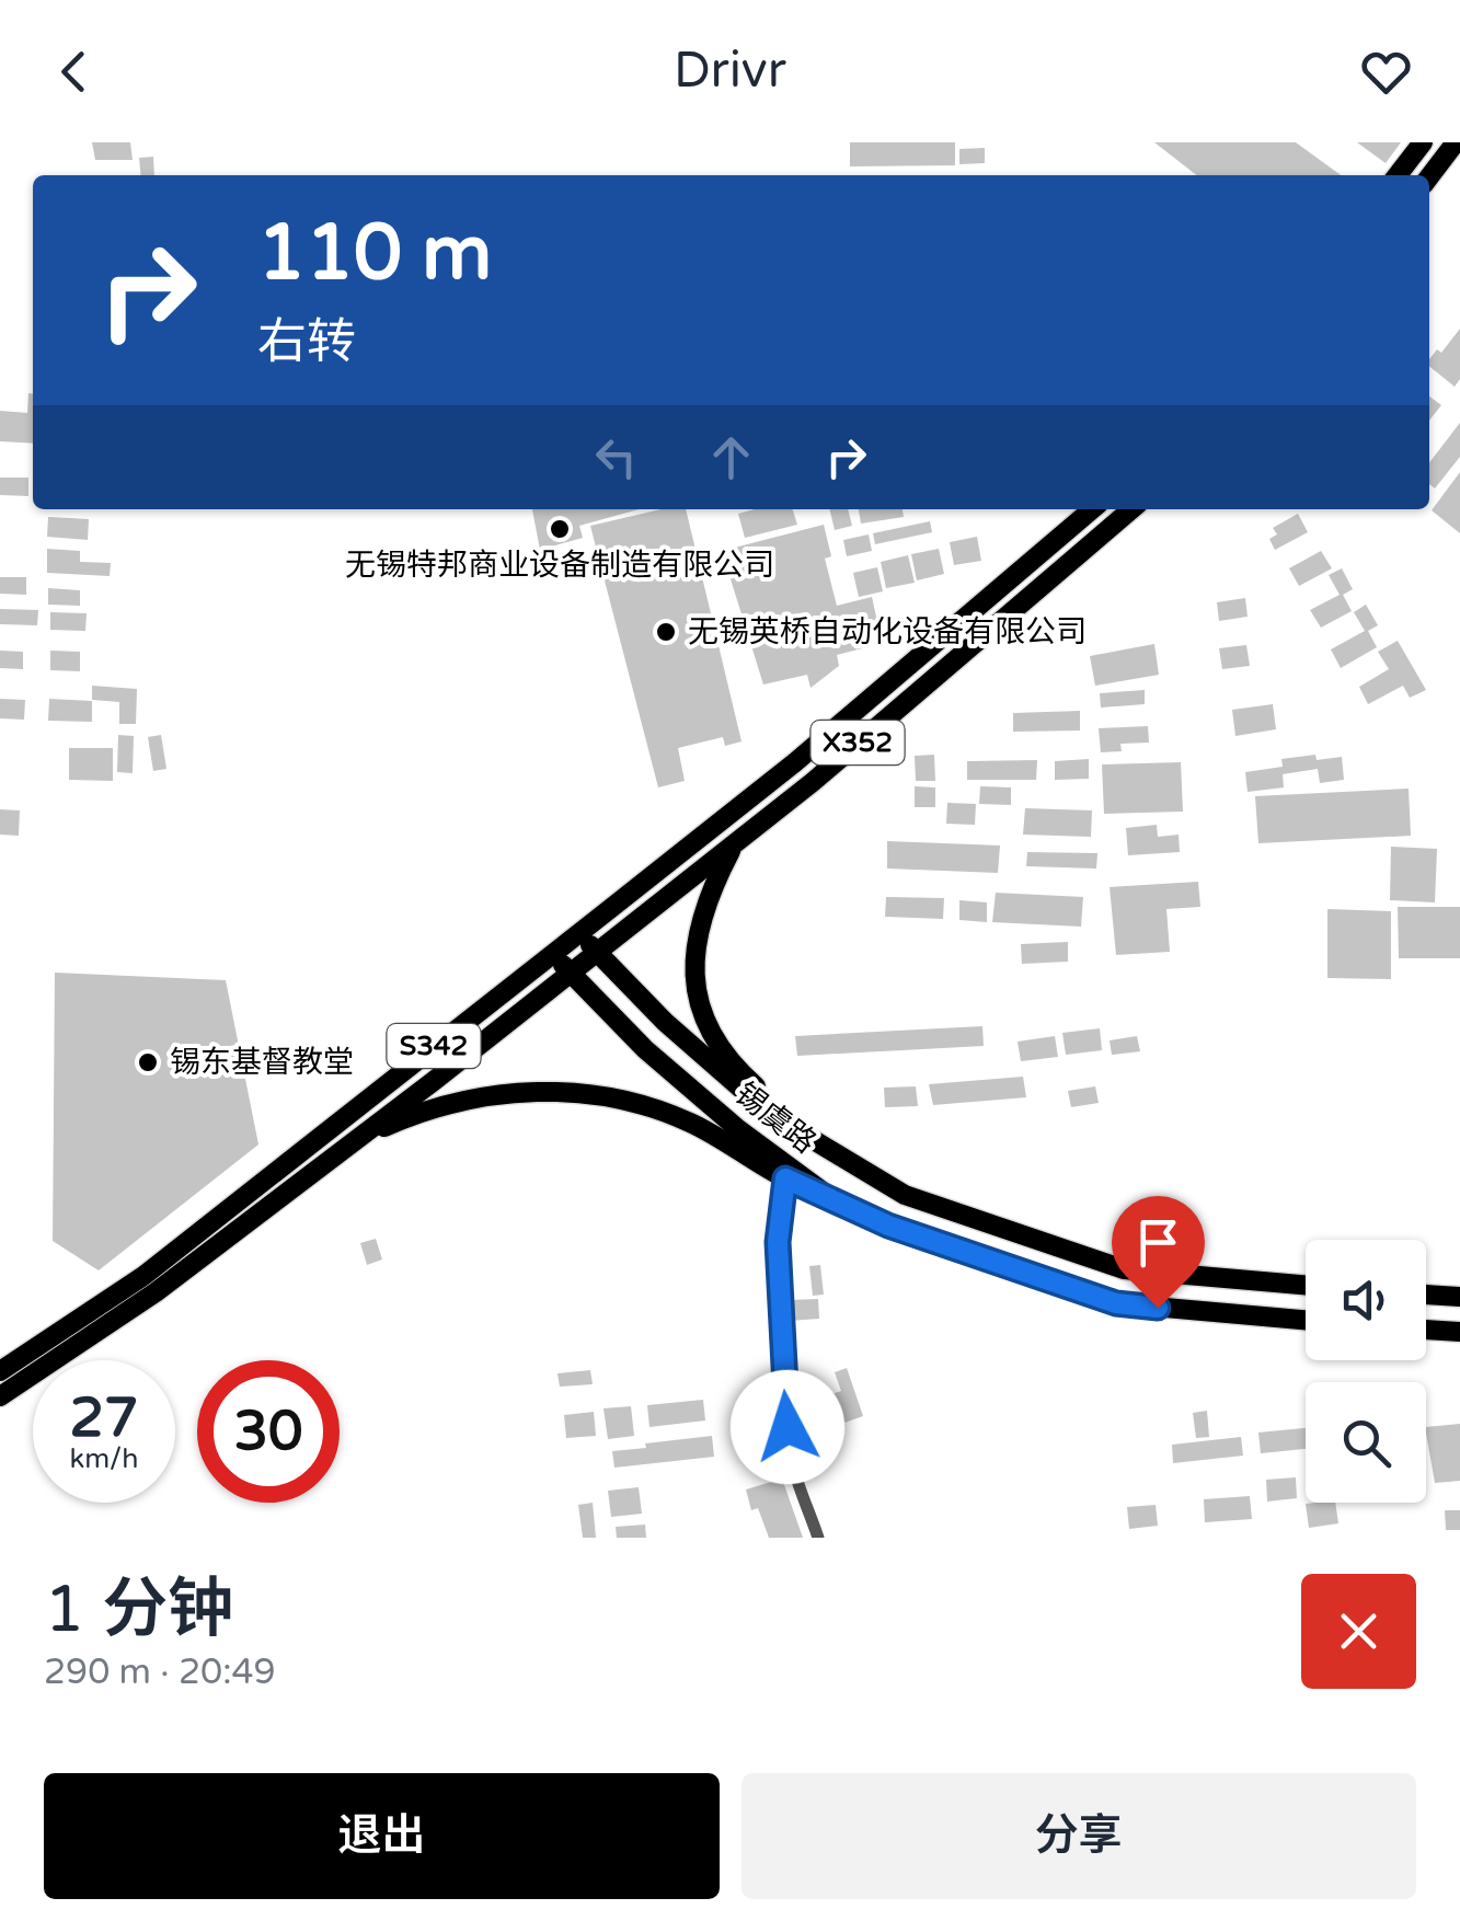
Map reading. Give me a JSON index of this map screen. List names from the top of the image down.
{
  "streets": {
    "main road": ["X352", "S342", "锡虞路"]
  },
  "crossings": [
    ["X352", "S342"],
    ["X352", "锡虞路"],
    ["S342", "锡虞路"]
  ],
  "places": ["无锡特邦商业设备制造有限公司", "无锡英桥自动化设备有限公司", "锡东基督教堂"],
  "page": {
    "header": "Drivr",
    "turn": ["110 m", "右转"],
    "speed": "27 km/h",
    "limit": "30",
    "heading": ["1 分钟", "290 m · 20:49"],
    "buttons": ["退出", "分享"]
  }
}
